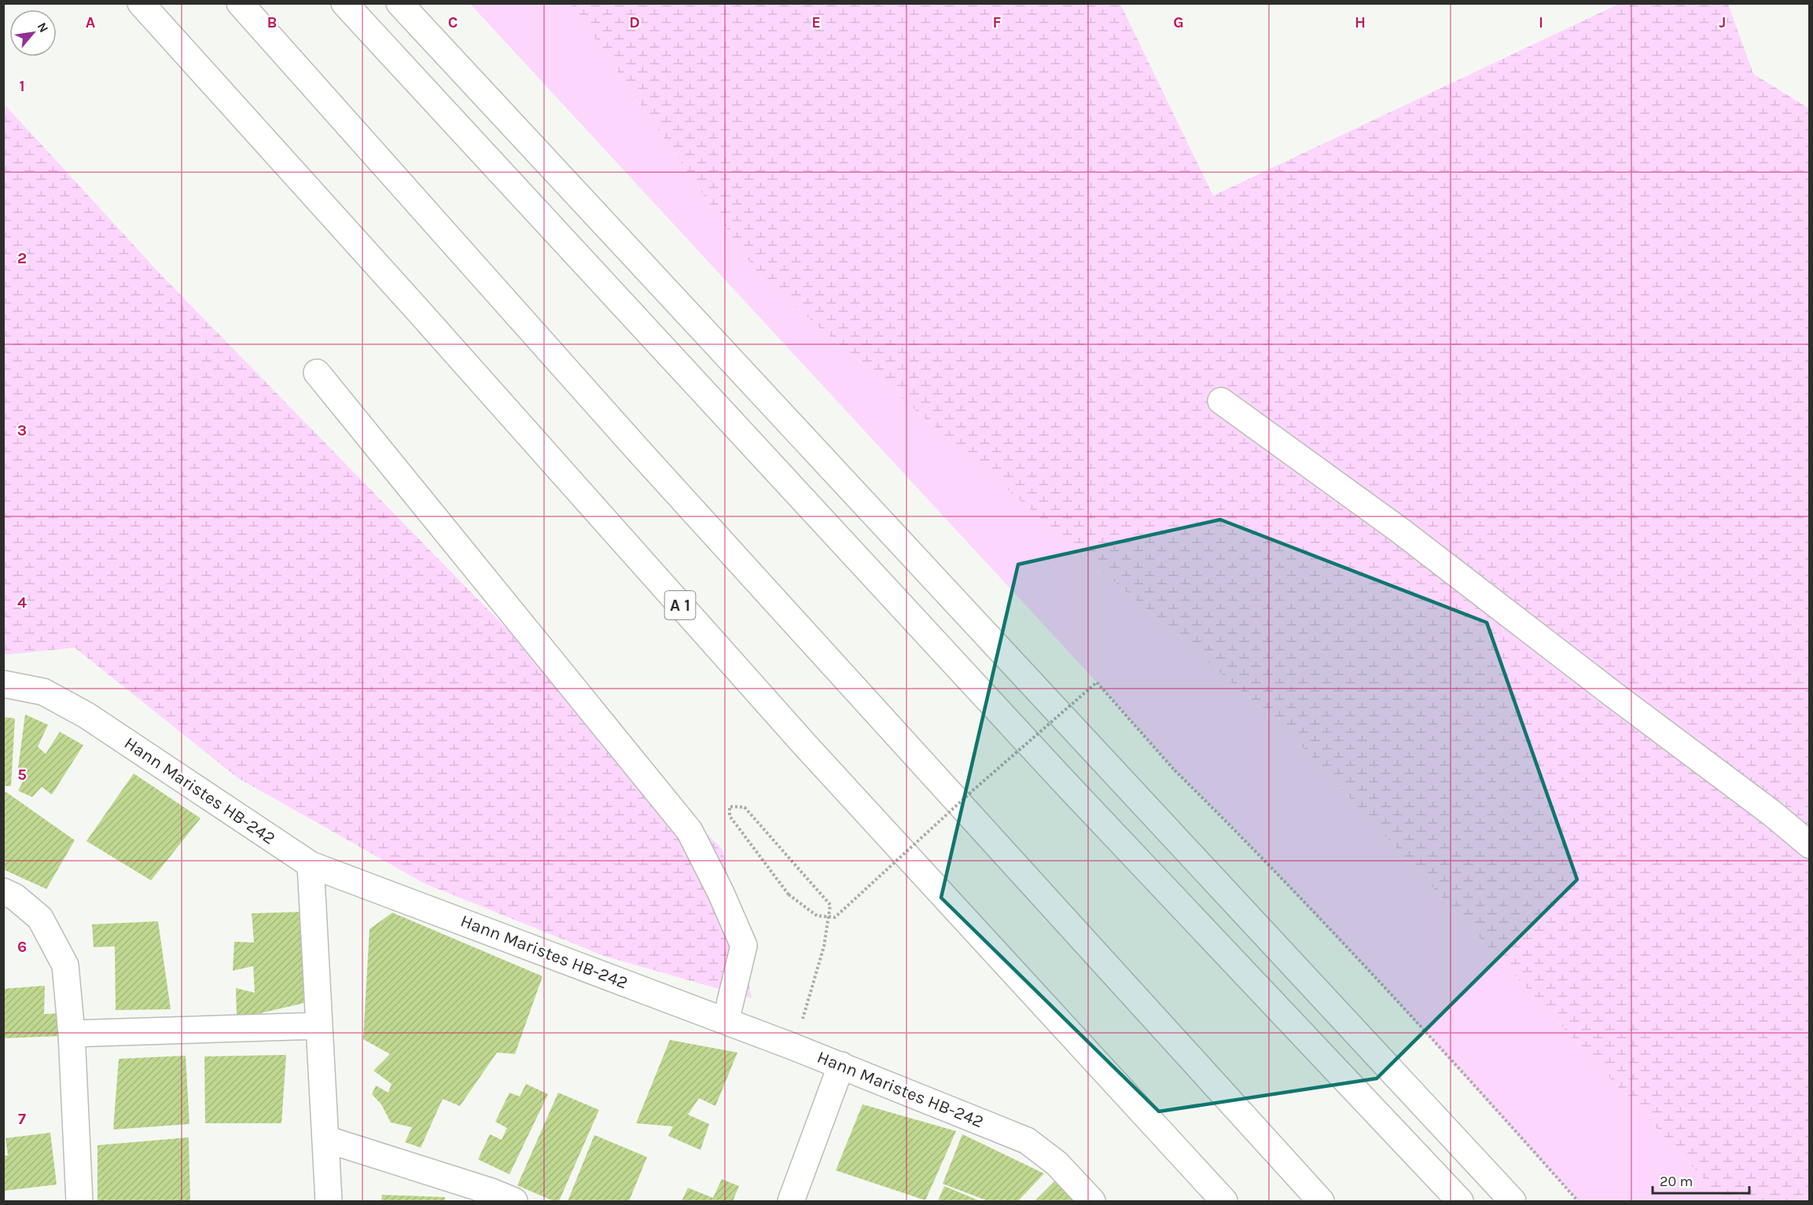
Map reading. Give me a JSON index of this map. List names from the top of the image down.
{
  "streets": {
    "main road": ["A 1", "Hann Maristes HB-242"]
  },
  "scale_bar": "20 m",
  "north": "top right",
  "grid": {
    "columns": [
      "A",
      "B",
      "C",
      "D",
      "E",
      "F",
      "G",
      "H",
      "I",
      "J"
    ],
    "rows": [
      "1",
      "2",
      "3",
      "4",
      "5",
      "6",
      "7"
    ]
  }
}
